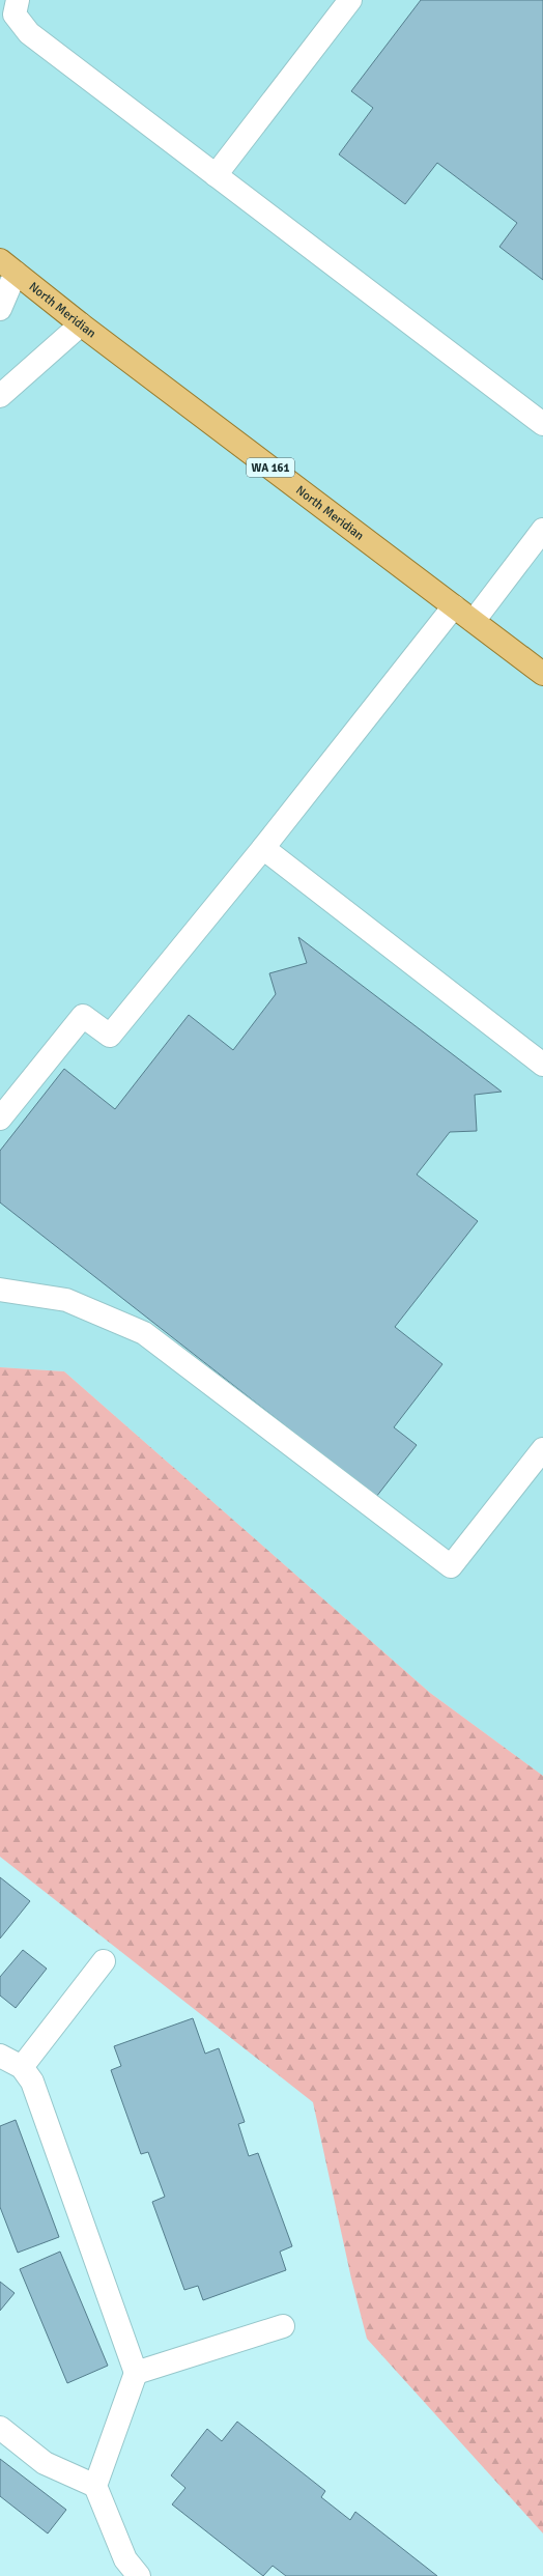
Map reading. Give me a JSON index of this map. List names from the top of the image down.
{
  "streets": {
    "main road": ["North Meridian", "WA 161"]
  }
}
